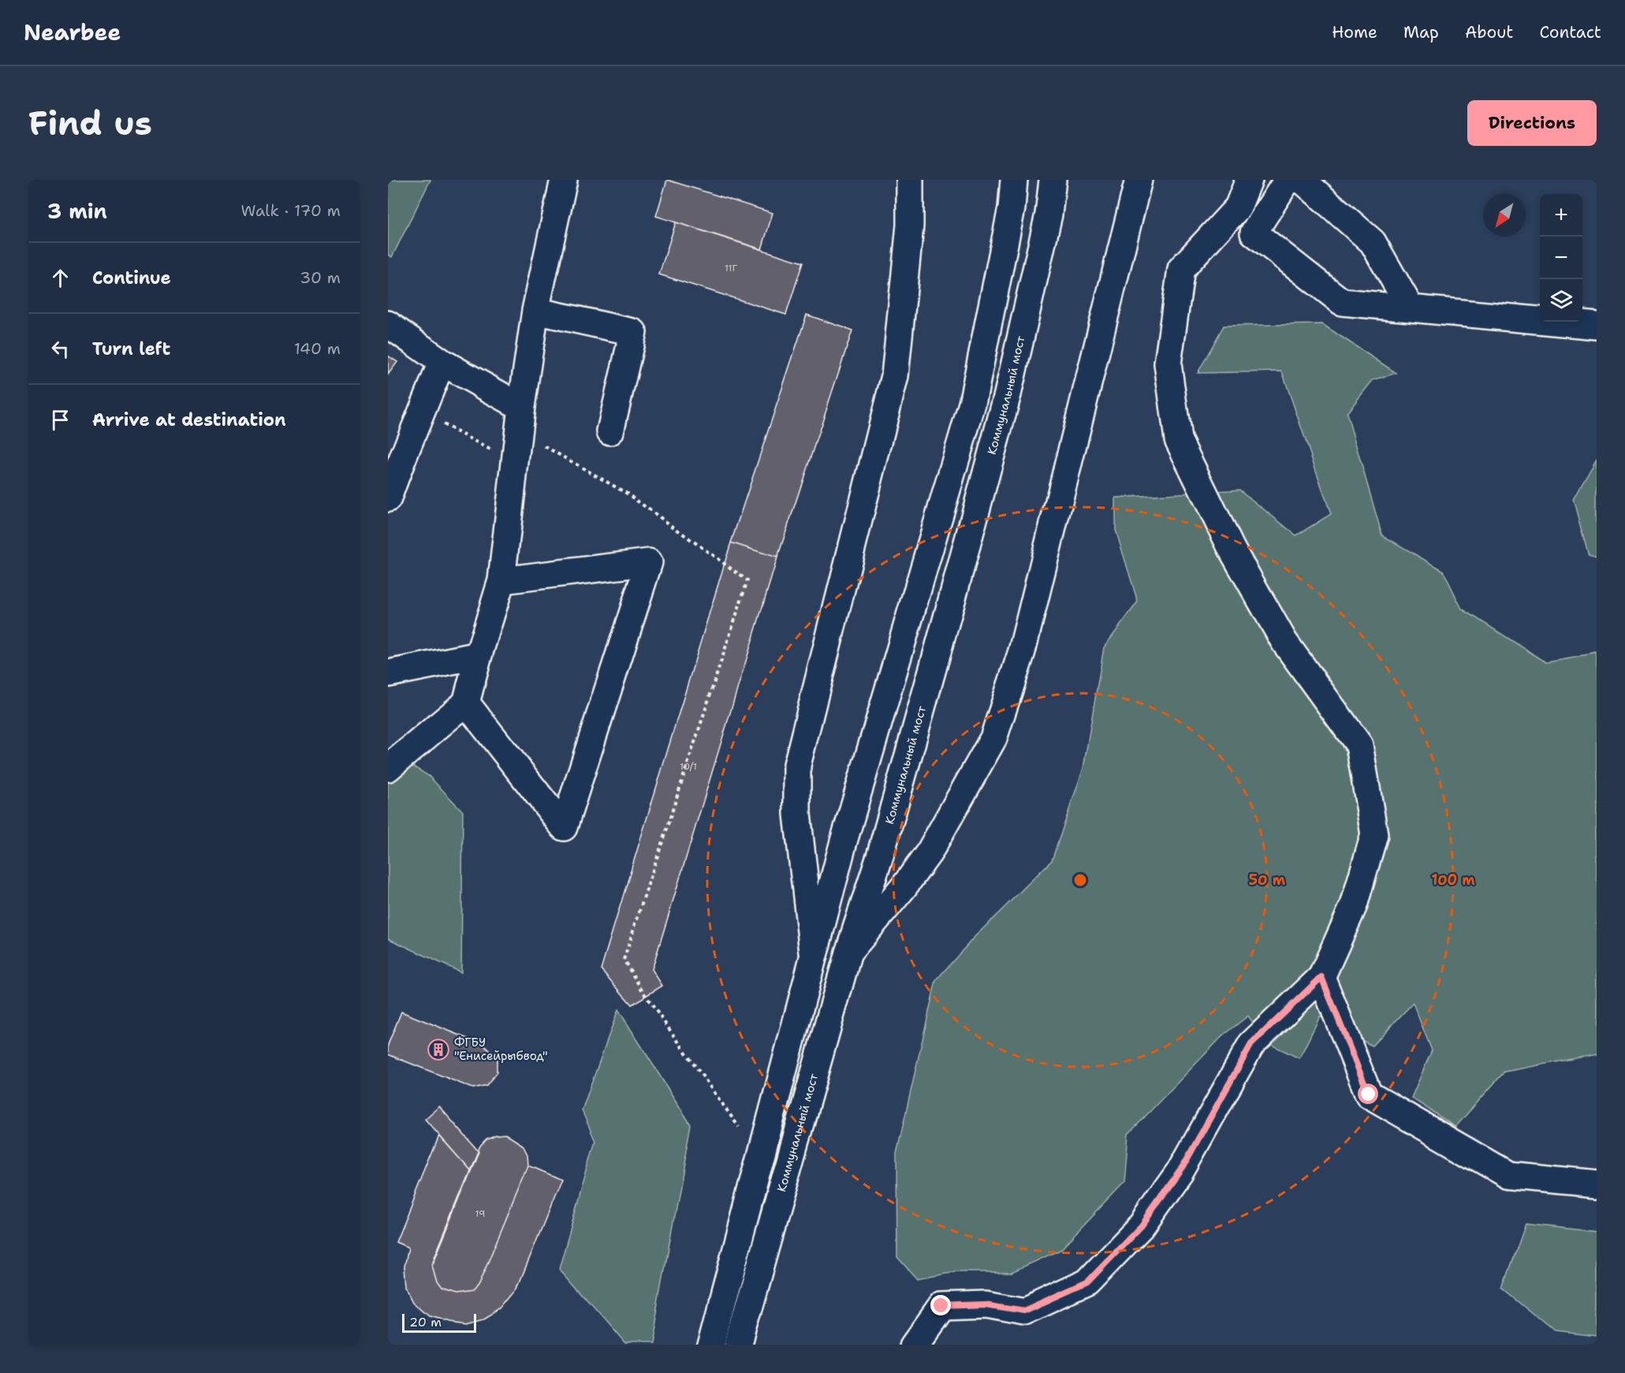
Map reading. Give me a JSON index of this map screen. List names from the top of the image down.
{
  "streets": {
    "main road": ["Коммунальный мост"]
  },
  "places": {
    "building": ["ФГБУ \"Енисейрыбвод\""]
  },
  "house_numbers": ["11Г", "10/1", "19"],
  "scale_bar": "20 m",
  "north": "bottom left",
  "page": {
    "header": "Nearbee",
    "nav": [
      "Home",
      "Map",
      "About",
      "Contact"
    ],
    "buttons": "Directions",
    "title": "Find us",
    "heading": ["3 min", "Walk · 170 m"],
    "map_buttons": ["+", "−"],
    "list": [
      ["Continue", "30 m"],
      ["Turn left", "140 m"],
      "Arrive at destination"
    ],
    "scale": "20 m"
  },
  "rings": ["50 m", "100 m"]
}
